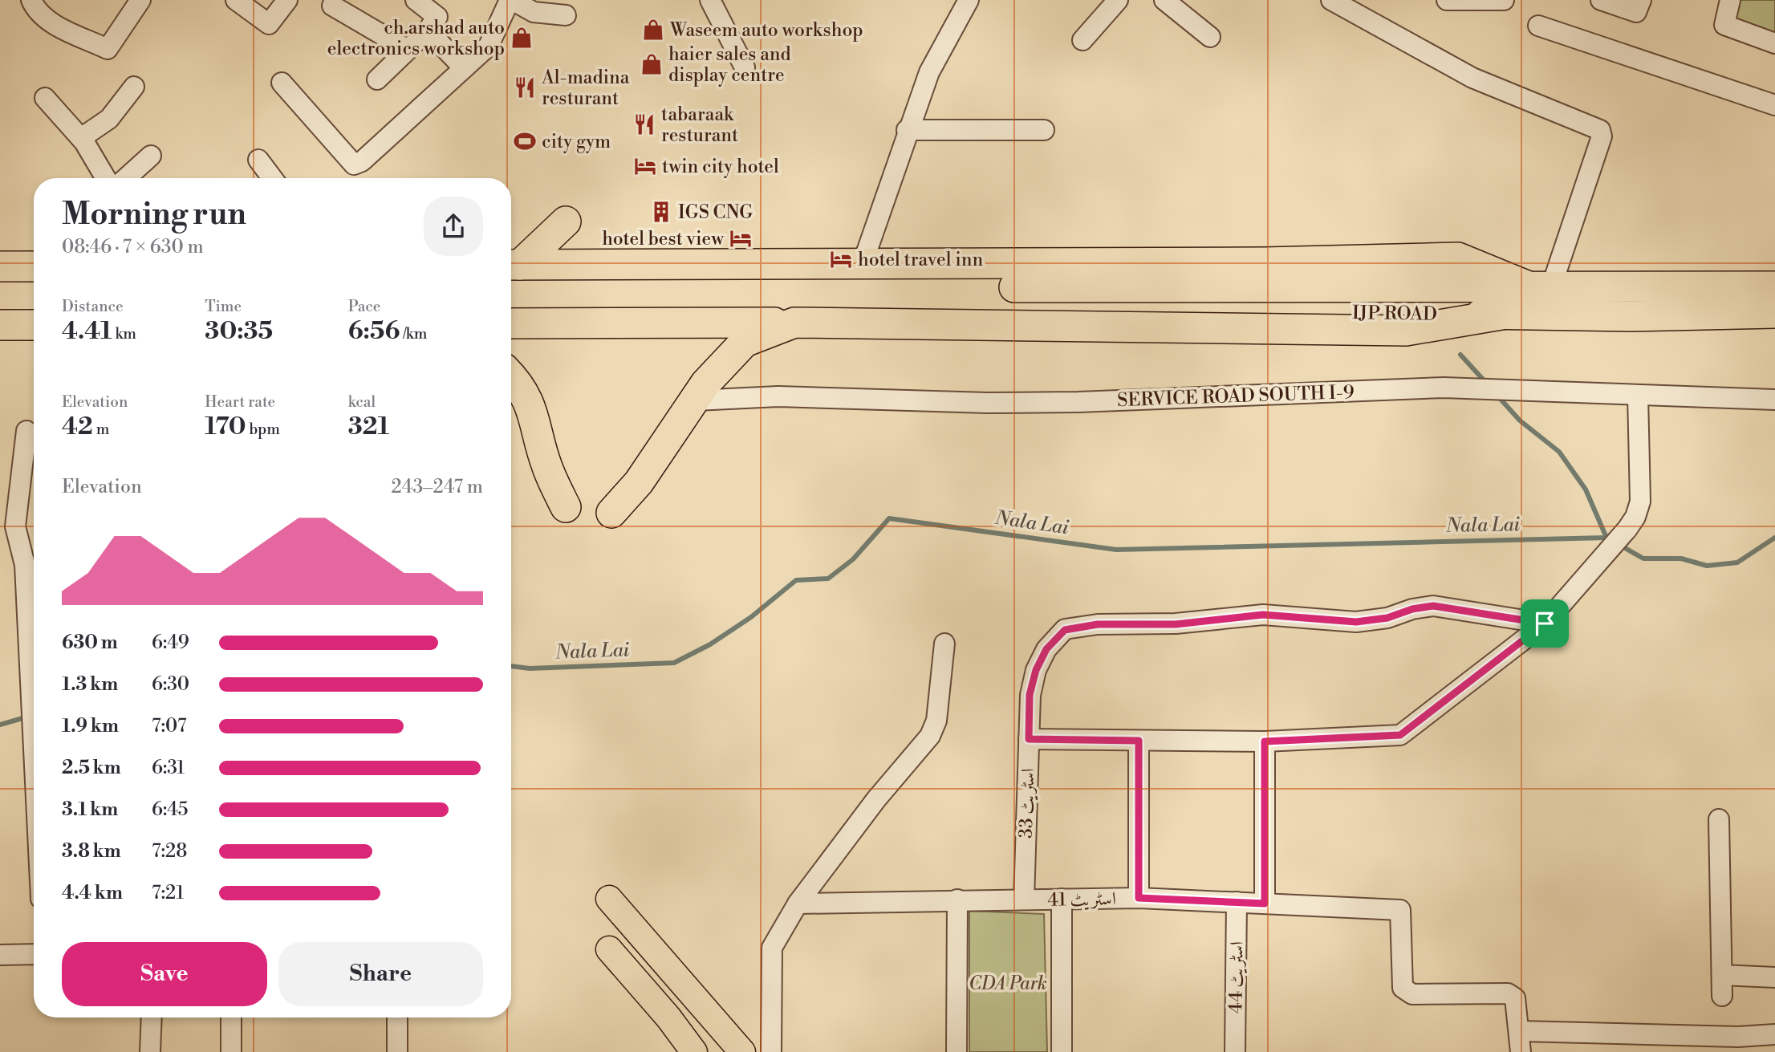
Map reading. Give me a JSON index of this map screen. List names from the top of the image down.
{
  "streets": {
    "highway": ["IJP ROAD"],
    "street": [
      "SERVICE ROAD SOUTH I-9",
      "اسٹریٹ 33",
      "اسٹریٹ 41",
      "اسٹریٹ 44"
    ]
  },
  "crossings": [
    ["اسٹریٹ 33", "اسٹریٹ 41"],
    ["اسٹریٹ 41", "اسٹریٹ 44"]
  ],
  "water": ["Nala Lai"],
  "parks": ["CDA Park"],
  "places": {
    "shop": ["Waseem auto workshop", "ch.arshad auto electronics workshop", "haier sales and display centre"],
    "restaurant": ["Al-madina resturant", "tabaraak resturant"],
    "sports": ["city gym"],
    "hotel": ["twin city hotel", "hotel best view", "hotel travel inn"],
    "building": ["IGS CNG"]
  },
  "page": {
    "heading": ["Morning run", "08:46 · 7 × 630 m"],
    "stats": [
      ["Distance", "4.41 km"],
      ["Time", "30:35"],
      ["Pace", "6:56 /km"],
      ["Elevation", "42 m"],
      ["Heart rate", "170 bpm"],
      ["kcal", "321"]
    ],
    "chart": ["Elevation", "243–247 m"],
    "list": [
      {
        "name": "630 m",
        "note": "6:49"
      },
      {
        "name": "1.3 km",
        "note": "6:30"
      },
      {
        "name": "1.9 km",
        "note": "7:07"
      },
      {
        "name": "2.5 km",
        "note": "6:31"
      },
      {
        "name": "3.1 km",
        "note": "6:45"
      },
      {
        "name": "3.8 km",
        "note": "7:28"
      },
      {
        "name": "4.4 km",
        "note": "7:21"
      }
    ],
    "buttons": ["Save", "Share"]
  }
}
